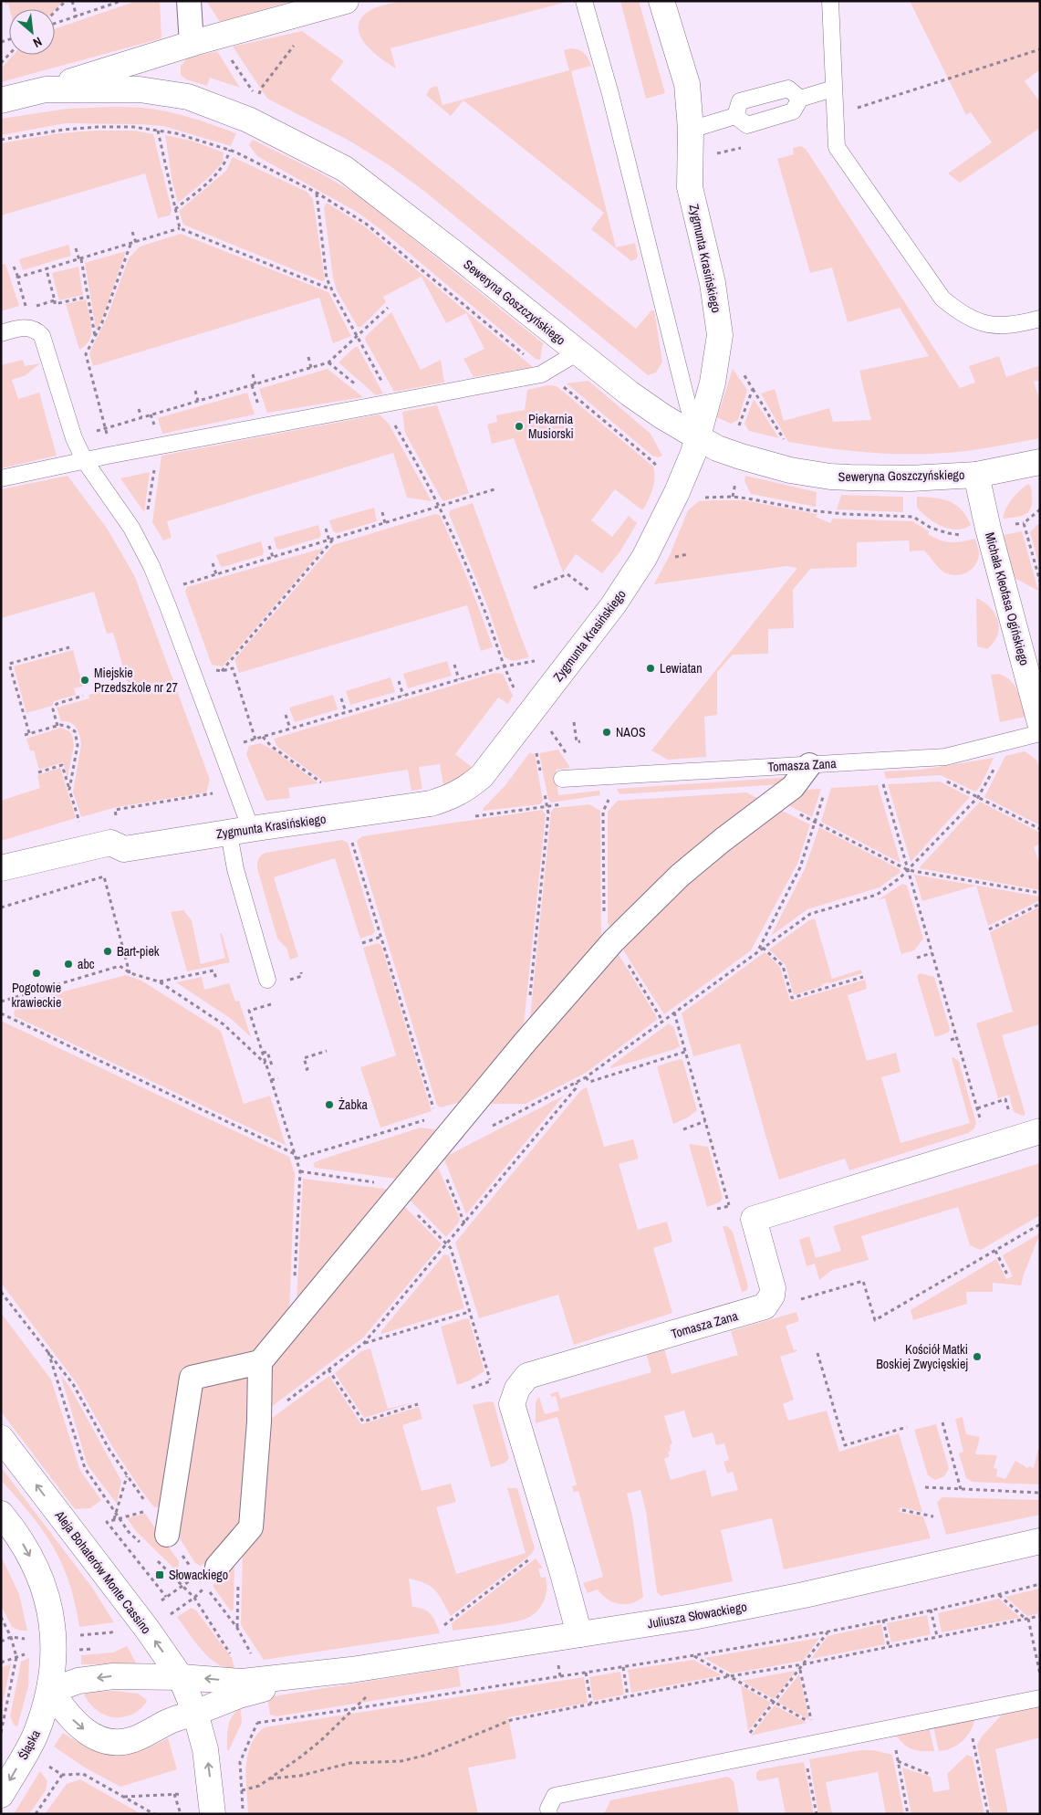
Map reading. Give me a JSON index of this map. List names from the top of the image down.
{
  "streets": {
    "street": [
      "Zygmunta Krasińskiego",
      "Seweryna Goszczyńskiego",
      "Michała Kleofasa Ogińskiego",
      "Tomasza Zana",
      "Aleja Bohaterów Monte Cassino",
      "Juliusza Słowackiego",
      "Śląska"
    ]
  },
  "crossings": [
    ["Zygmunta Krasińskiego", "Seweryna Goszczyńskiego"],
    ["Seweryna Goszczyńskiego", "Michała Kleofasa Ogińskiego"],
    ["Tomasza Zana", "Juliusza Słowackiego"]
  ],
  "one_way": ["Śląska"],
  "places": {
    "other": [
      "Piekarnia Musiorski",
      "Lewiatan",
      "Miejskie Przedszkole nr 27",
      "NAOS",
      "Bart-piek",
      "abc",
      "Pogotowie krawieckie",
      "Żabka",
      "Kościół Matki Boskiej Zwycięskiej"
    ],
    "transit": ["Słowackiego"]
  },
  "north": "bottom right"
}
